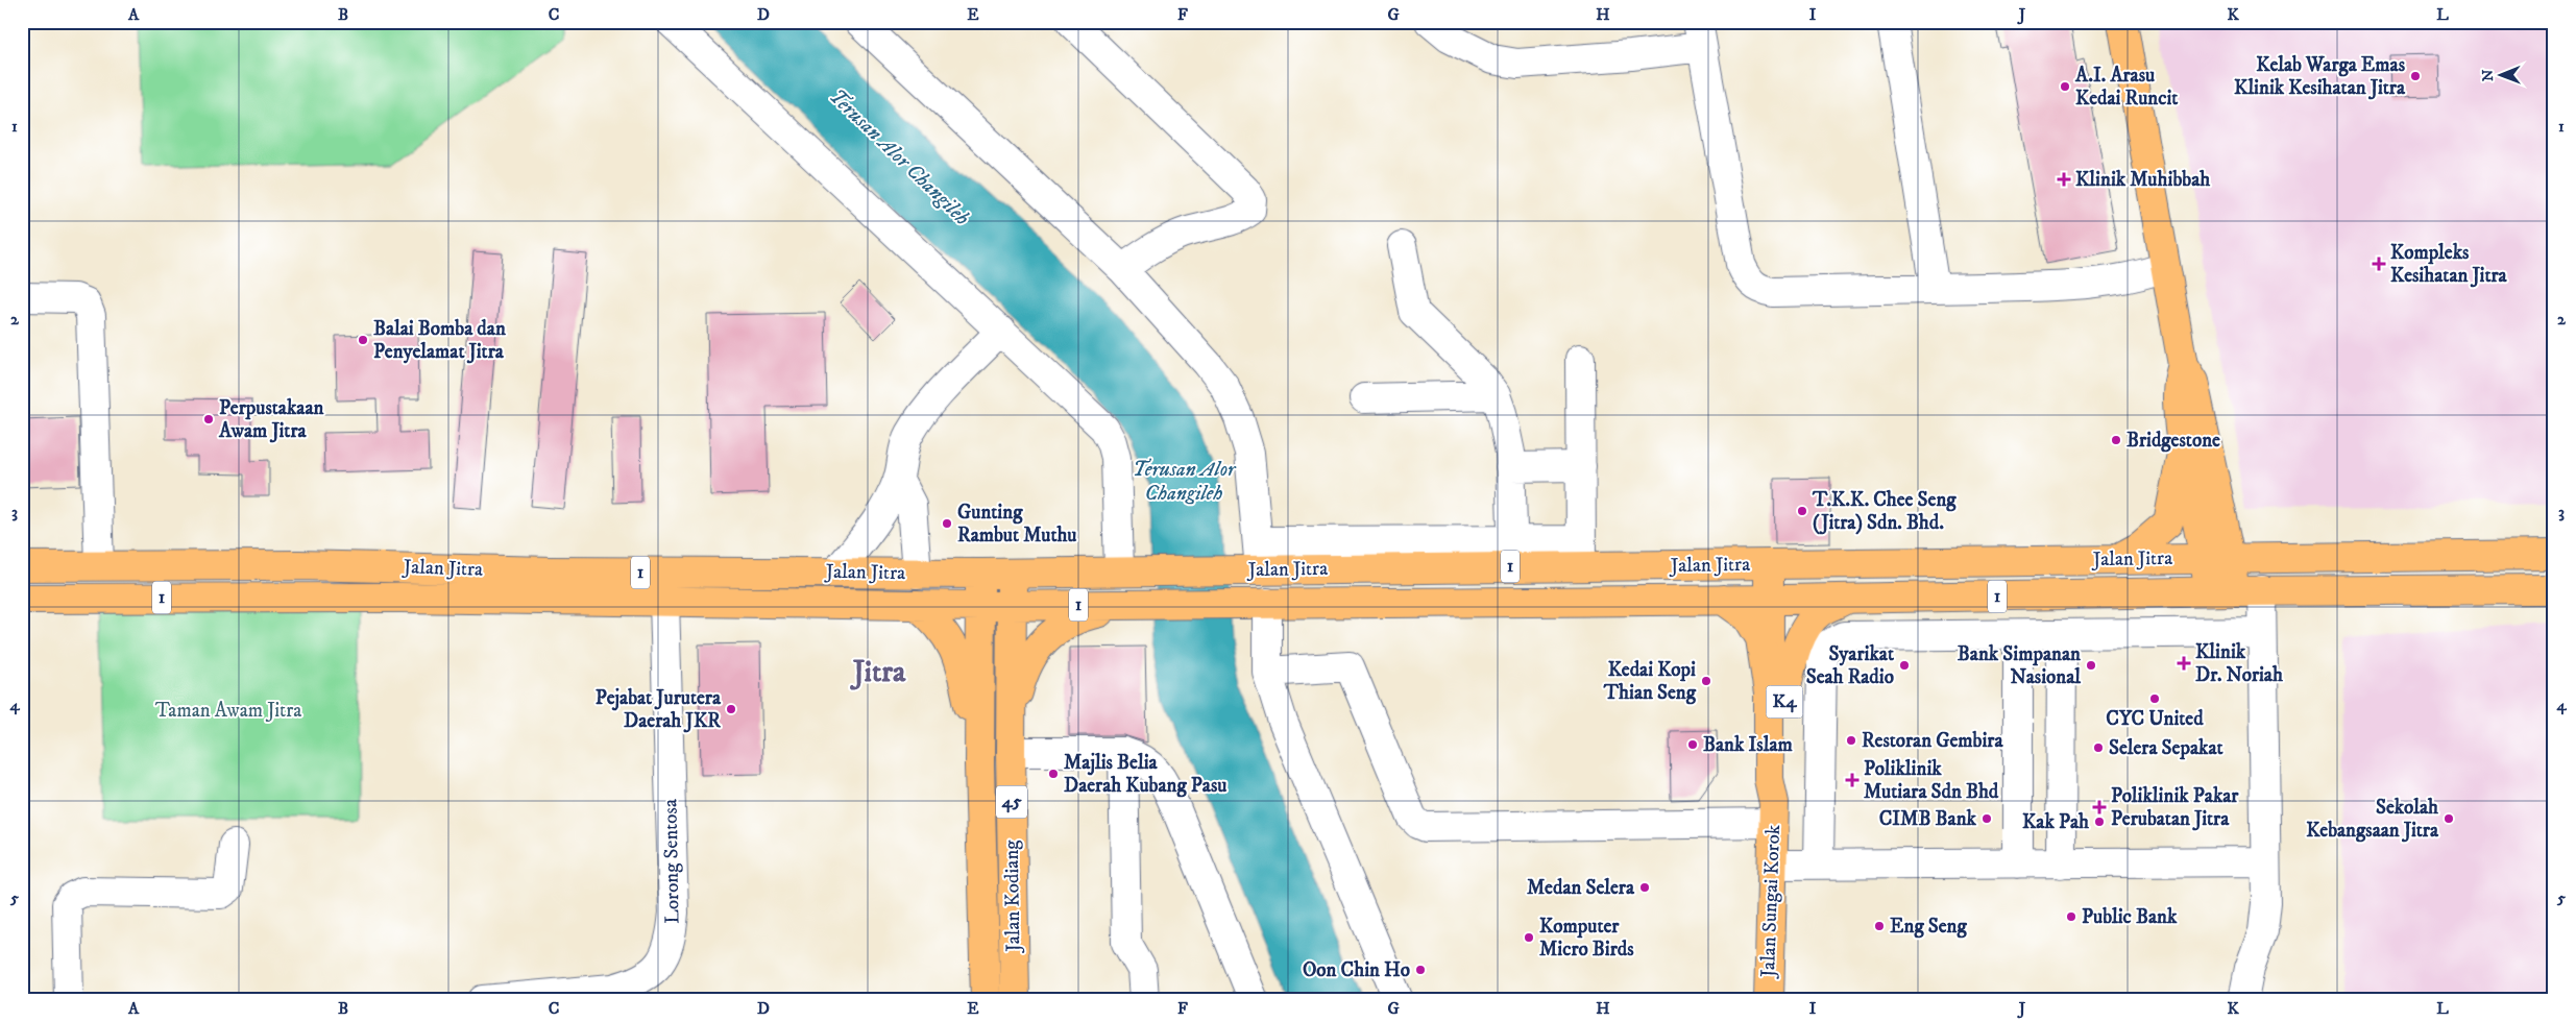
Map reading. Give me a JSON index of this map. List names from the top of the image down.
{
  "streets": {
    "main road": [
      "Jalan Jitra",
      "1",
      "K4",
      "45",
      "Jalan Kodiang",
      "Jalan Sungai Korok"
    ],
    "street": ["Lorong Sentosa"]
  },
  "crossings": [
    ["Jalan Jitra", "K4"],
    ["Jalan Jitra", "45"],
    ["Jalan Jitra", "Lorong Sentosa"],
    ["Jalan Jitra", "Jalan Kodiang"],
    ["Jalan Jitra", "Jalan Sungai Korok"],
    ["K4", "Jalan Sungai Korok"],
    ["45", "Jalan Kodiang"]
  ],
  "districts": ["Jitra"],
  "water": ["Terusan Alor Changileh"],
  "parks": ["Taman Awam Jitra"],
  "places": {
    "other": [
      "Kelab Warga Emas Klinik Kesihatan Jitra",
      "A.I. Arasu Kedai Runcit",
      "Balai Bomba dan Penyelamat Jitra",
      "Perpustakaan Awam Jitra",
      "Bridgestone",
      "T.K.K. Chee Seng (Jitra) Sdn. Bhd.",
      "Gunting Rambut Muthu",
      "Syarikat Seah Radio",
      "Bank Simpanan Nasional",
      "Kedai Kopi Thian Seng",
      "CYC United",
      "Pejabat Jurutera Daerah JKR",
      "Restoran Gembira",
      "Bank Islam",
      "Selera Sepakat",
      "Majlis Belia Daerah Kubang Pasu",
      "CIMB Bank",
      "Sekolah Kebangsaan Jitra",
      "Kak Pah",
      "Medan Selera",
      "Public Bank",
      "Eng Seng",
      "Komputer Micro Birds",
      "Oon Chin Ho"
    ],
    "health": [
      "Klinik Muhibbah",
      "Kompleks Kesihatan Jitra",
      "Klinik Dr. Noriah",
      "Poliklinik Mutiara Sdn Bhd",
      "Poliklinik Pakar Perubatan Jitra"
    ]
  },
  "north": "left",
  "grid": {
    "columns": [
      "A",
      "B",
      "C",
      "D",
      "E",
      "F",
      "G",
      "H",
      "I",
      "J",
      "K",
      "L"
    ],
    "rows": [
      "1",
      "2",
      "3",
      "4",
      "5"
    ]
  }
}
